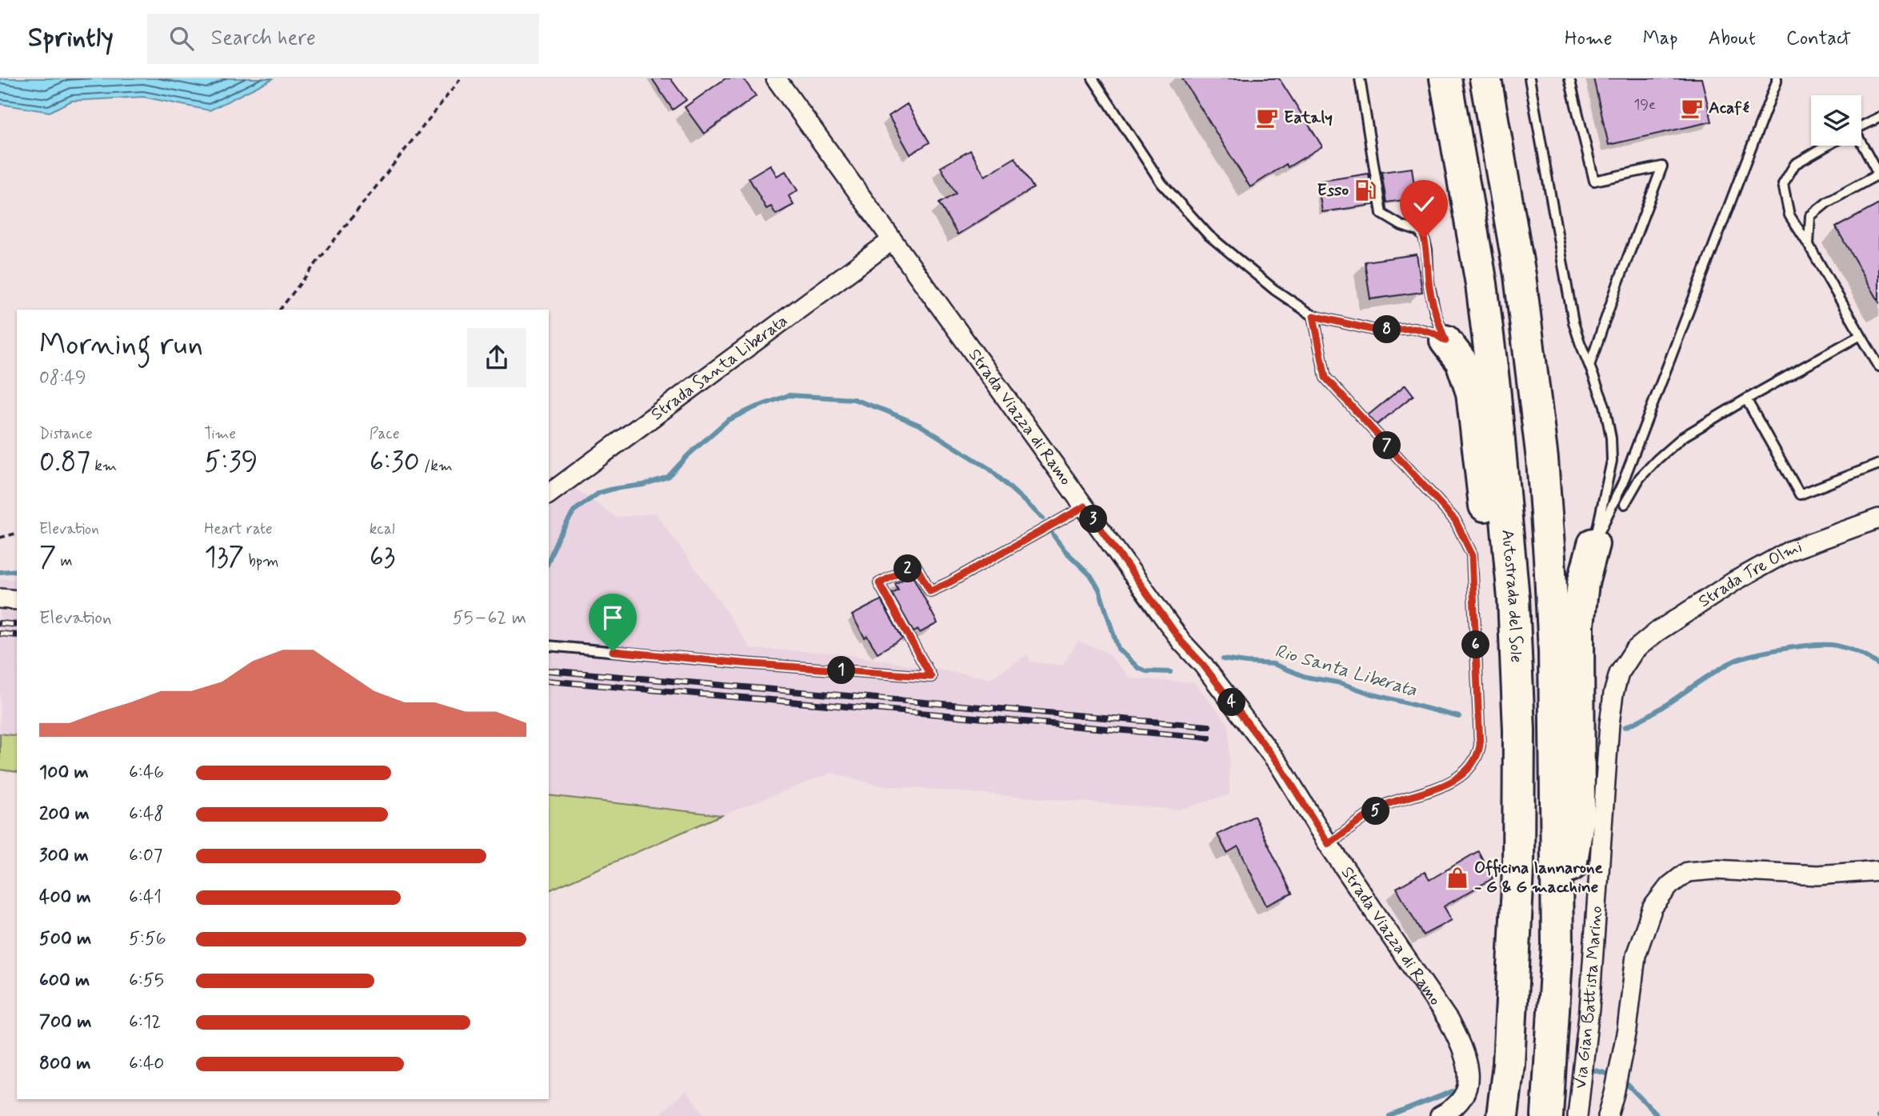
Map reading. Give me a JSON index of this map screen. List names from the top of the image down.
{
  "streets": {
    "highway": ["Autostrada del Sole"],
    "street": [
      "Strada Santa Liberata",
      "Strada Viazza di Ramo",
      "Strada Tre Olmi",
      "Via Gian Battista Marino"
    ]
  },
  "crossings": [
    ["Strada Santa Liberata", "Strada Viazza di Ramo"],
    ["Strada Tre Olmi", "Via Gian Battista Marino"]
  ],
  "water": ["Rio Santa Liberata"],
  "places": {
    "cafe": ["Acafé", "Eataly"],
    "fuel station": ["Esso"],
    "shop": ["Officina Iannarone - G & G macchine"]
  },
  "house_numbers": ["19e"],
  "page": {
    "header": "Sprintly",
    "search": "Search here",
    "nav": [
      "Home",
      "Map",
      "About",
      "Contact"
    ],
    "heading": ["Morning run", "08:49"],
    "pins": [
      "8",
      "7",
      "3",
      "2",
      "6",
      "1",
      "4",
      "5"
    ],
    "stats": [
      ["Distance", "0.87 km"],
      ["Time", "5:39"],
      ["Pace", "6:30 /km"],
      ["Elevation", "7 m"],
      ["Heart rate", "137 bpm"],
      ["kcal", "63"]
    ],
    "chart": ["Elevation", "55–62 m"],
    "list": [
      {
        "name": "100 m",
        "note": "6:46"
      },
      {
        "name": "200 m",
        "note": "6:48"
      },
      {
        "name": "300 m",
        "note": "6:07"
      },
      {
        "name": "400 m",
        "note": "6:41"
      },
      {
        "name": "500 m",
        "note": "5:56"
      },
      {
        "name": "600 m",
        "note": "6:55"
      },
      {
        "name": "700 m",
        "note": "6:12"
      },
      {
        "name": "800 m",
        "note": "6:40"
      }
    ]
  }
}
